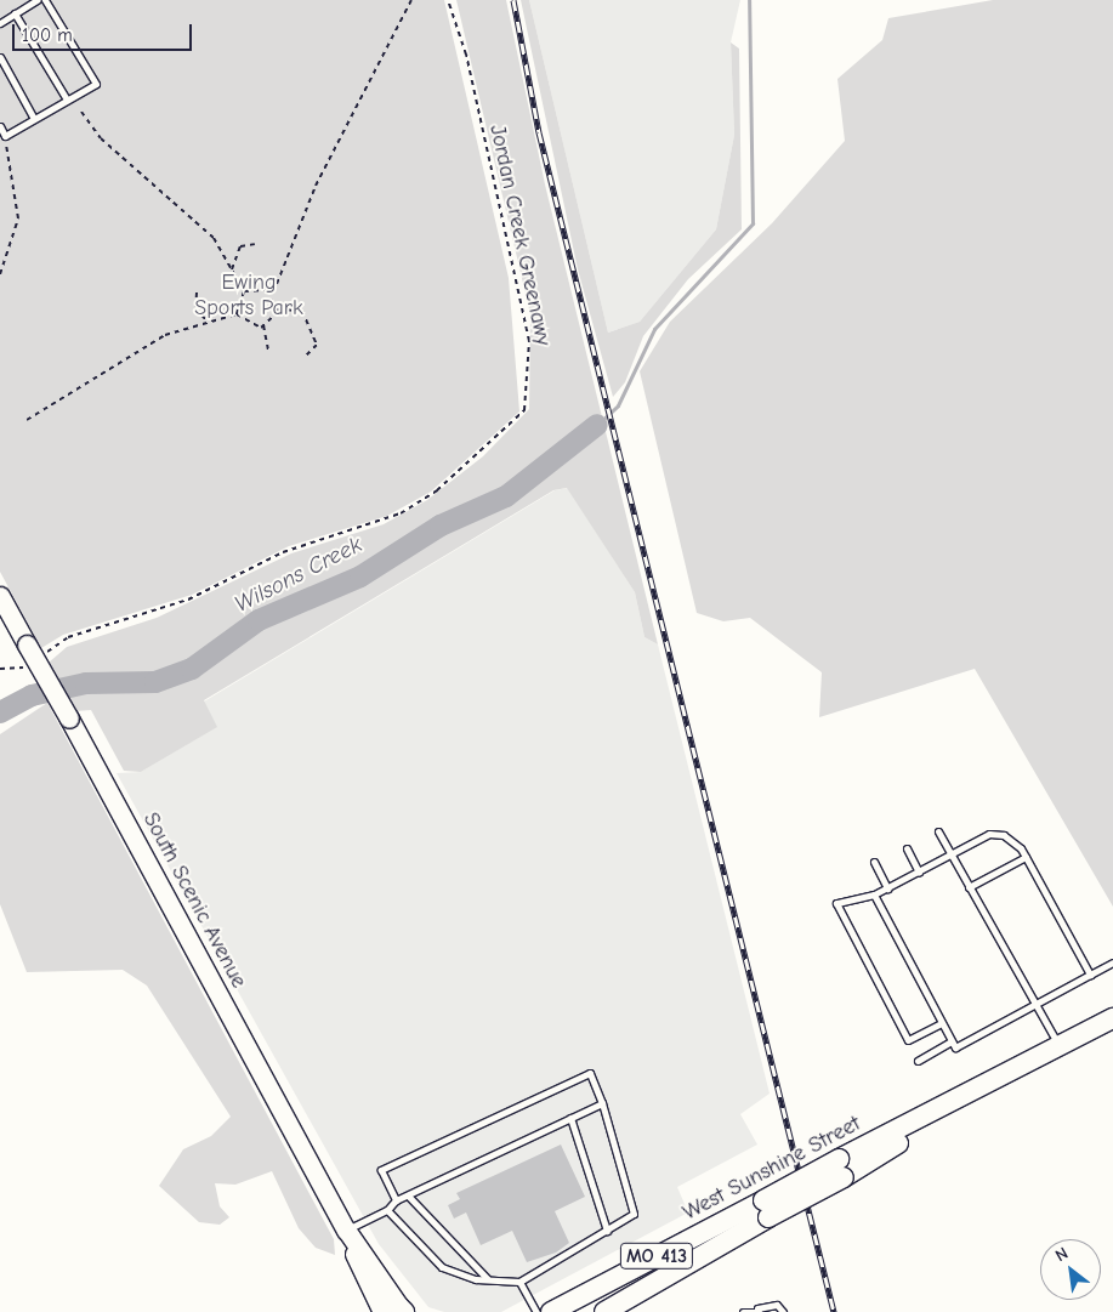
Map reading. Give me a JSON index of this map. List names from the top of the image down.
{
  "streets": {
    "main road": ["South Scenic Avenue", "West Sunshine Street", "MO 413"],
    "path": ["Jordan Creek Greenawy"]
  },
  "water": ["Wilsons Creek"],
  "parks": ["Ewing Sports Park"],
  "scale_bar": "100 m",
  "north": "top left"
}
